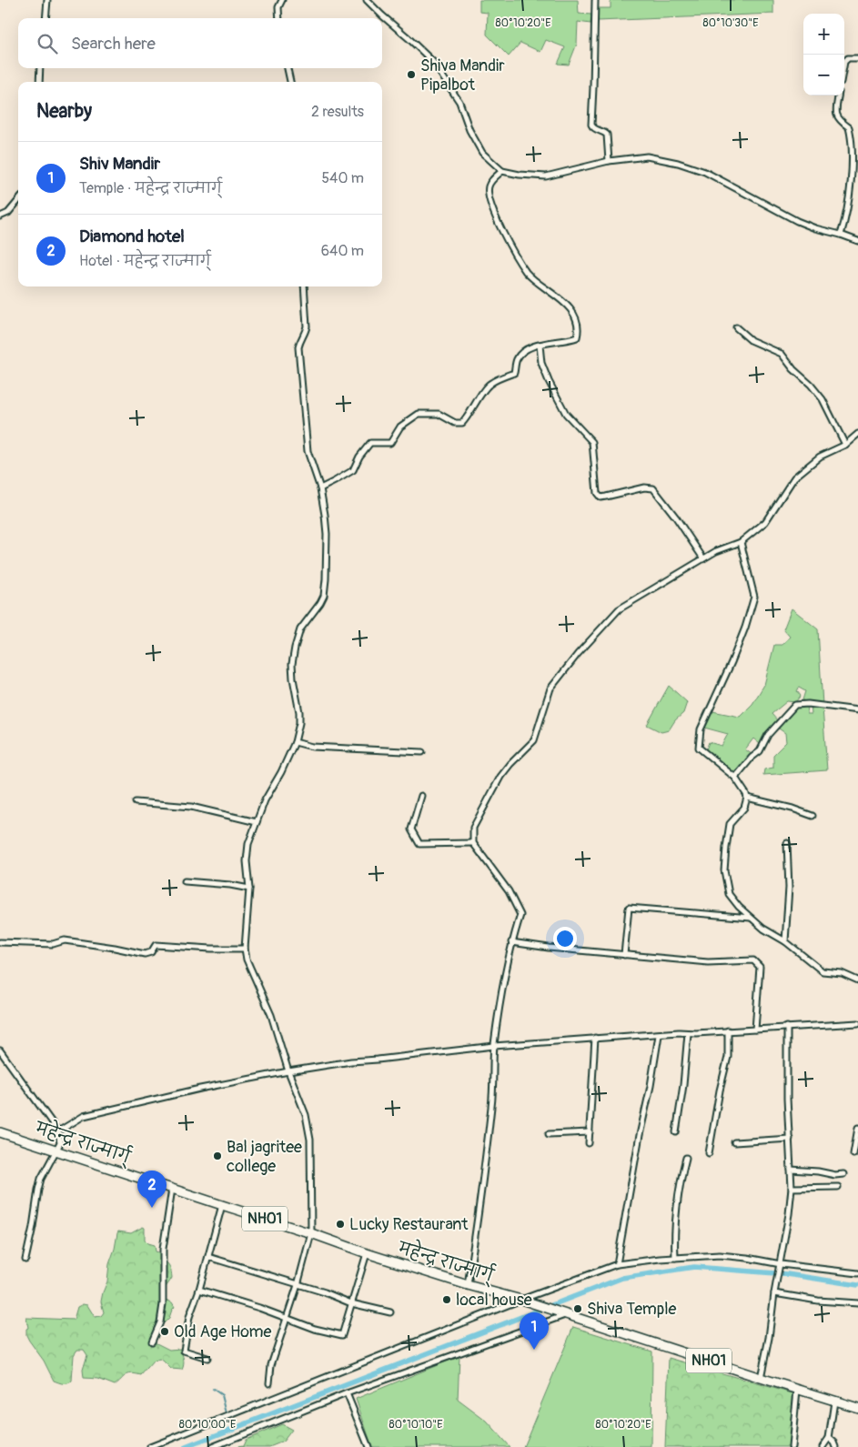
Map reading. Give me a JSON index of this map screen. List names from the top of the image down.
{
  "streets": {
    "highway": ["महेन्द्र राज्मार्ग्", "NH01"]
  },
  "places": [
    "Shiva Mandir Pipalbot",
    "Bal jagritee college",
    "Lucky Restaurant",
    "local house",
    "Shiva Temple",
    "Old Age Home"
  ],
  "page": {
    "map_buttons": ["+", "−"],
    "search": "Search here",
    "heading": ["Nearby", "2 results"],
    "list": [
      {
        "mark": "1",
        "name": "Shiv Mandir",
        "note": "Temple · महेन्द्र राज्मार्ग्",
        "value": "540 m"
      },
      {
        "mark": "2",
        "name": "Diamond hotel",
        "note": "Hotel · महेन्द्र राज्मार्ग्",
        "value": "640 m"
      }
    ],
    "pins": ["2", "1"]
  },
  "coordinates": [
    "80°10'20\"E",
    "80°10'30\"E",
    "80°10'00\"E",
    "80°10'10\"E"
  ]
}
